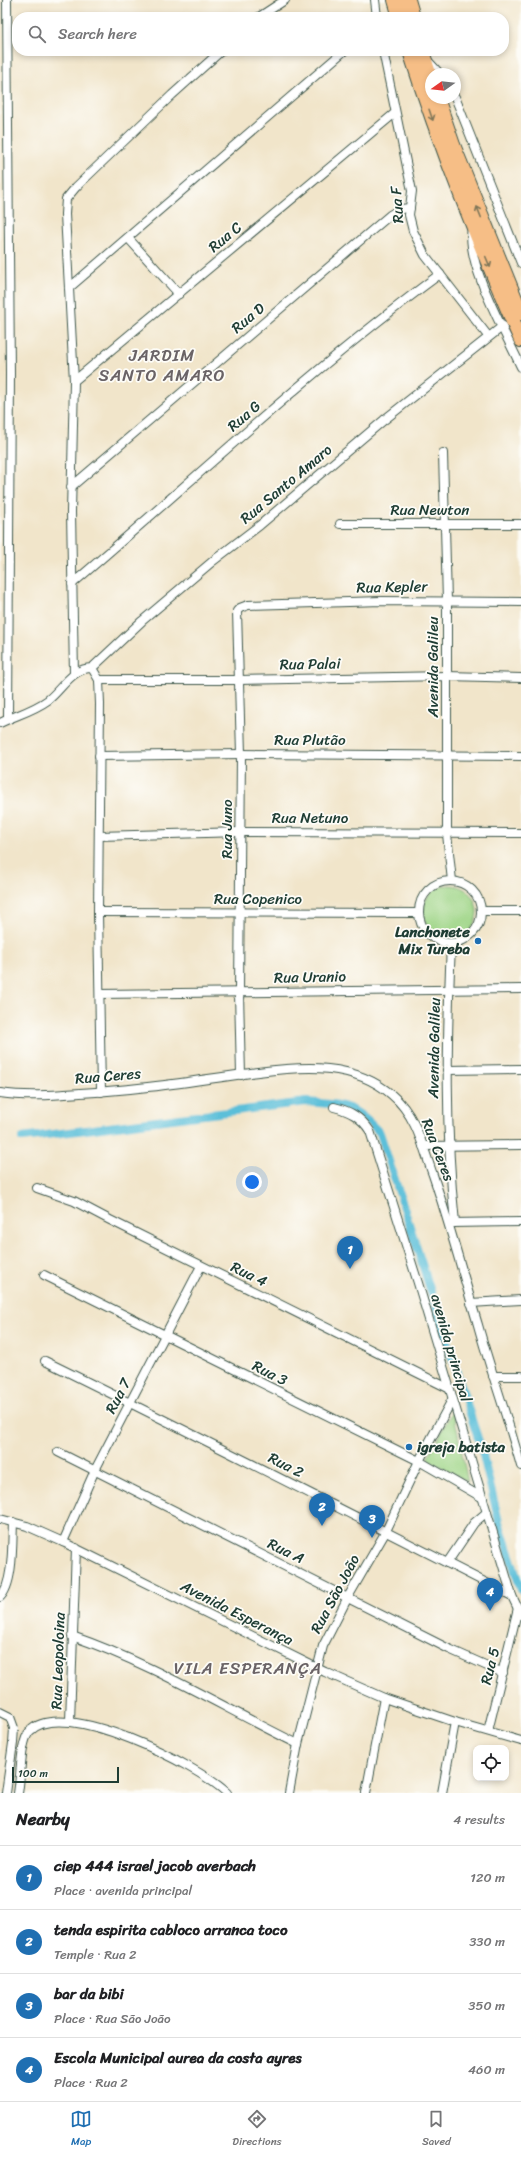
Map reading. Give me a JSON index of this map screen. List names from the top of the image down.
{
  "streets": {
    "street": [
      "Rua F",
      "Rua C",
      "Rua D",
      "Rua G",
      "Rua Santo Amaro",
      "Rua Newton",
      "Rua Kepler",
      "Rua Palai",
      "Avenida Galileu",
      "Rua Plutão",
      "Rua Netuno",
      "Rua Juno",
      "Rua Copenico",
      "Rua Uranio",
      "Rua Ceres",
      "Rua 4",
      "avenida principal",
      "Rua 3",
      "Rua 7",
      "Rua 2",
      "Rua A",
      "Rua São João",
      "Avenida Esperança",
      "Rua Leopoloina",
      "Rua 5"
    ]
  },
  "crossings": [
    ["Rua F", "Rua C"],
    ["Rua F", "Rua D"],
    ["Rua F", "Rua G"],
    ["Rua F", "Rua Santo Amaro"],
    ["Rua Newton", "Avenida Galileu"],
    ["Rua Kepler", "Avenida Galileu"],
    ["Rua Kepler", "Rua Juno"],
    ["Rua Palai", "Avenida Galileu"],
    ["Rua Palai", "Rua Juno"],
    ["Avenida Galileu", "Rua Plutão"],
    ["Avenida Galileu", "Rua Netuno"],
    ["Avenida Galileu", "Rua Copenico"],
    ["Avenida Galileu", "Rua Uranio"],
    ["Avenida Galileu", "Rua Ceres"],
    ["Rua Plutão", "Rua Juno"],
    ["Rua Netuno", "Rua Juno"],
    ["Rua Juno", "Rua Copenico"],
    ["Rua Juno", "Rua Uranio"],
    ["Rua Juno", "Rua Ceres"],
    ["Rua 4", "avenida principal"],
    ["Rua 4", "Rua 7"],
    ["avenida principal", "Rua 3"],
    ["avenida principal", "Rua 2"],
    ["avenida principal", "Rua São João"],
    ["avenida principal", "Rua 5"],
    ["Rua 3", "Rua 7"],
    ["Rua 3", "Rua São João"],
    ["Rua 7", "Rua 2"],
    ["Rua 7", "Rua A"],
    ["Rua 7", "Avenida Esperança"],
    ["Rua 2", "Rua São João"],
    ["Rua A", "Rua São João"],
    ["Rua A", "Rua 5"],
    ["Rua São João", "Avenida Esperança"],
    ["Avenida Esperança", "Rua Leopoloina"],
    ["Avenida Esperança", "Rua 5"]
  ],
  "districts": ["JARDIM SANTO AMARO", "VILA ESPERANÇA"],
  "places": ["Lanchonete Mix Tureba", "igreja batista"],
  "scale_bar": "100 m",
  "north": "left",
  "page": {
    "search": "Search here",
    "pins": [
      "1",
      "2",
      "3",
      "4"
    ],
    "scale": "100 m",
    "heading": ["Nearby", "4 results"],
    "list": [
      {
        "mark": "1",
        "name": "ciep 444 israel jacob averbach",
        "note": "Place · avenida principal",
        "value": "120 m"
      },
      {
        "mark": "2",
        "name": "tenda espirita cabloco arranca toco",
        "note": "Temple · Rua 2",
        "value": "330 m"
      },
      {
        "mark": "3",
        "name": "bar da bibi",
        "note": "Place · Rua São João",
        "value": "350 m"
      },
      {
        "mark": "4",
        "name": "Escola Municipal aurea da costa ayres",
        "note": "Place · Rua 2",
        "value": "460 m"
      }
    ],
    "nav": ["Map", "Directions", "Saved"]
  }
}
